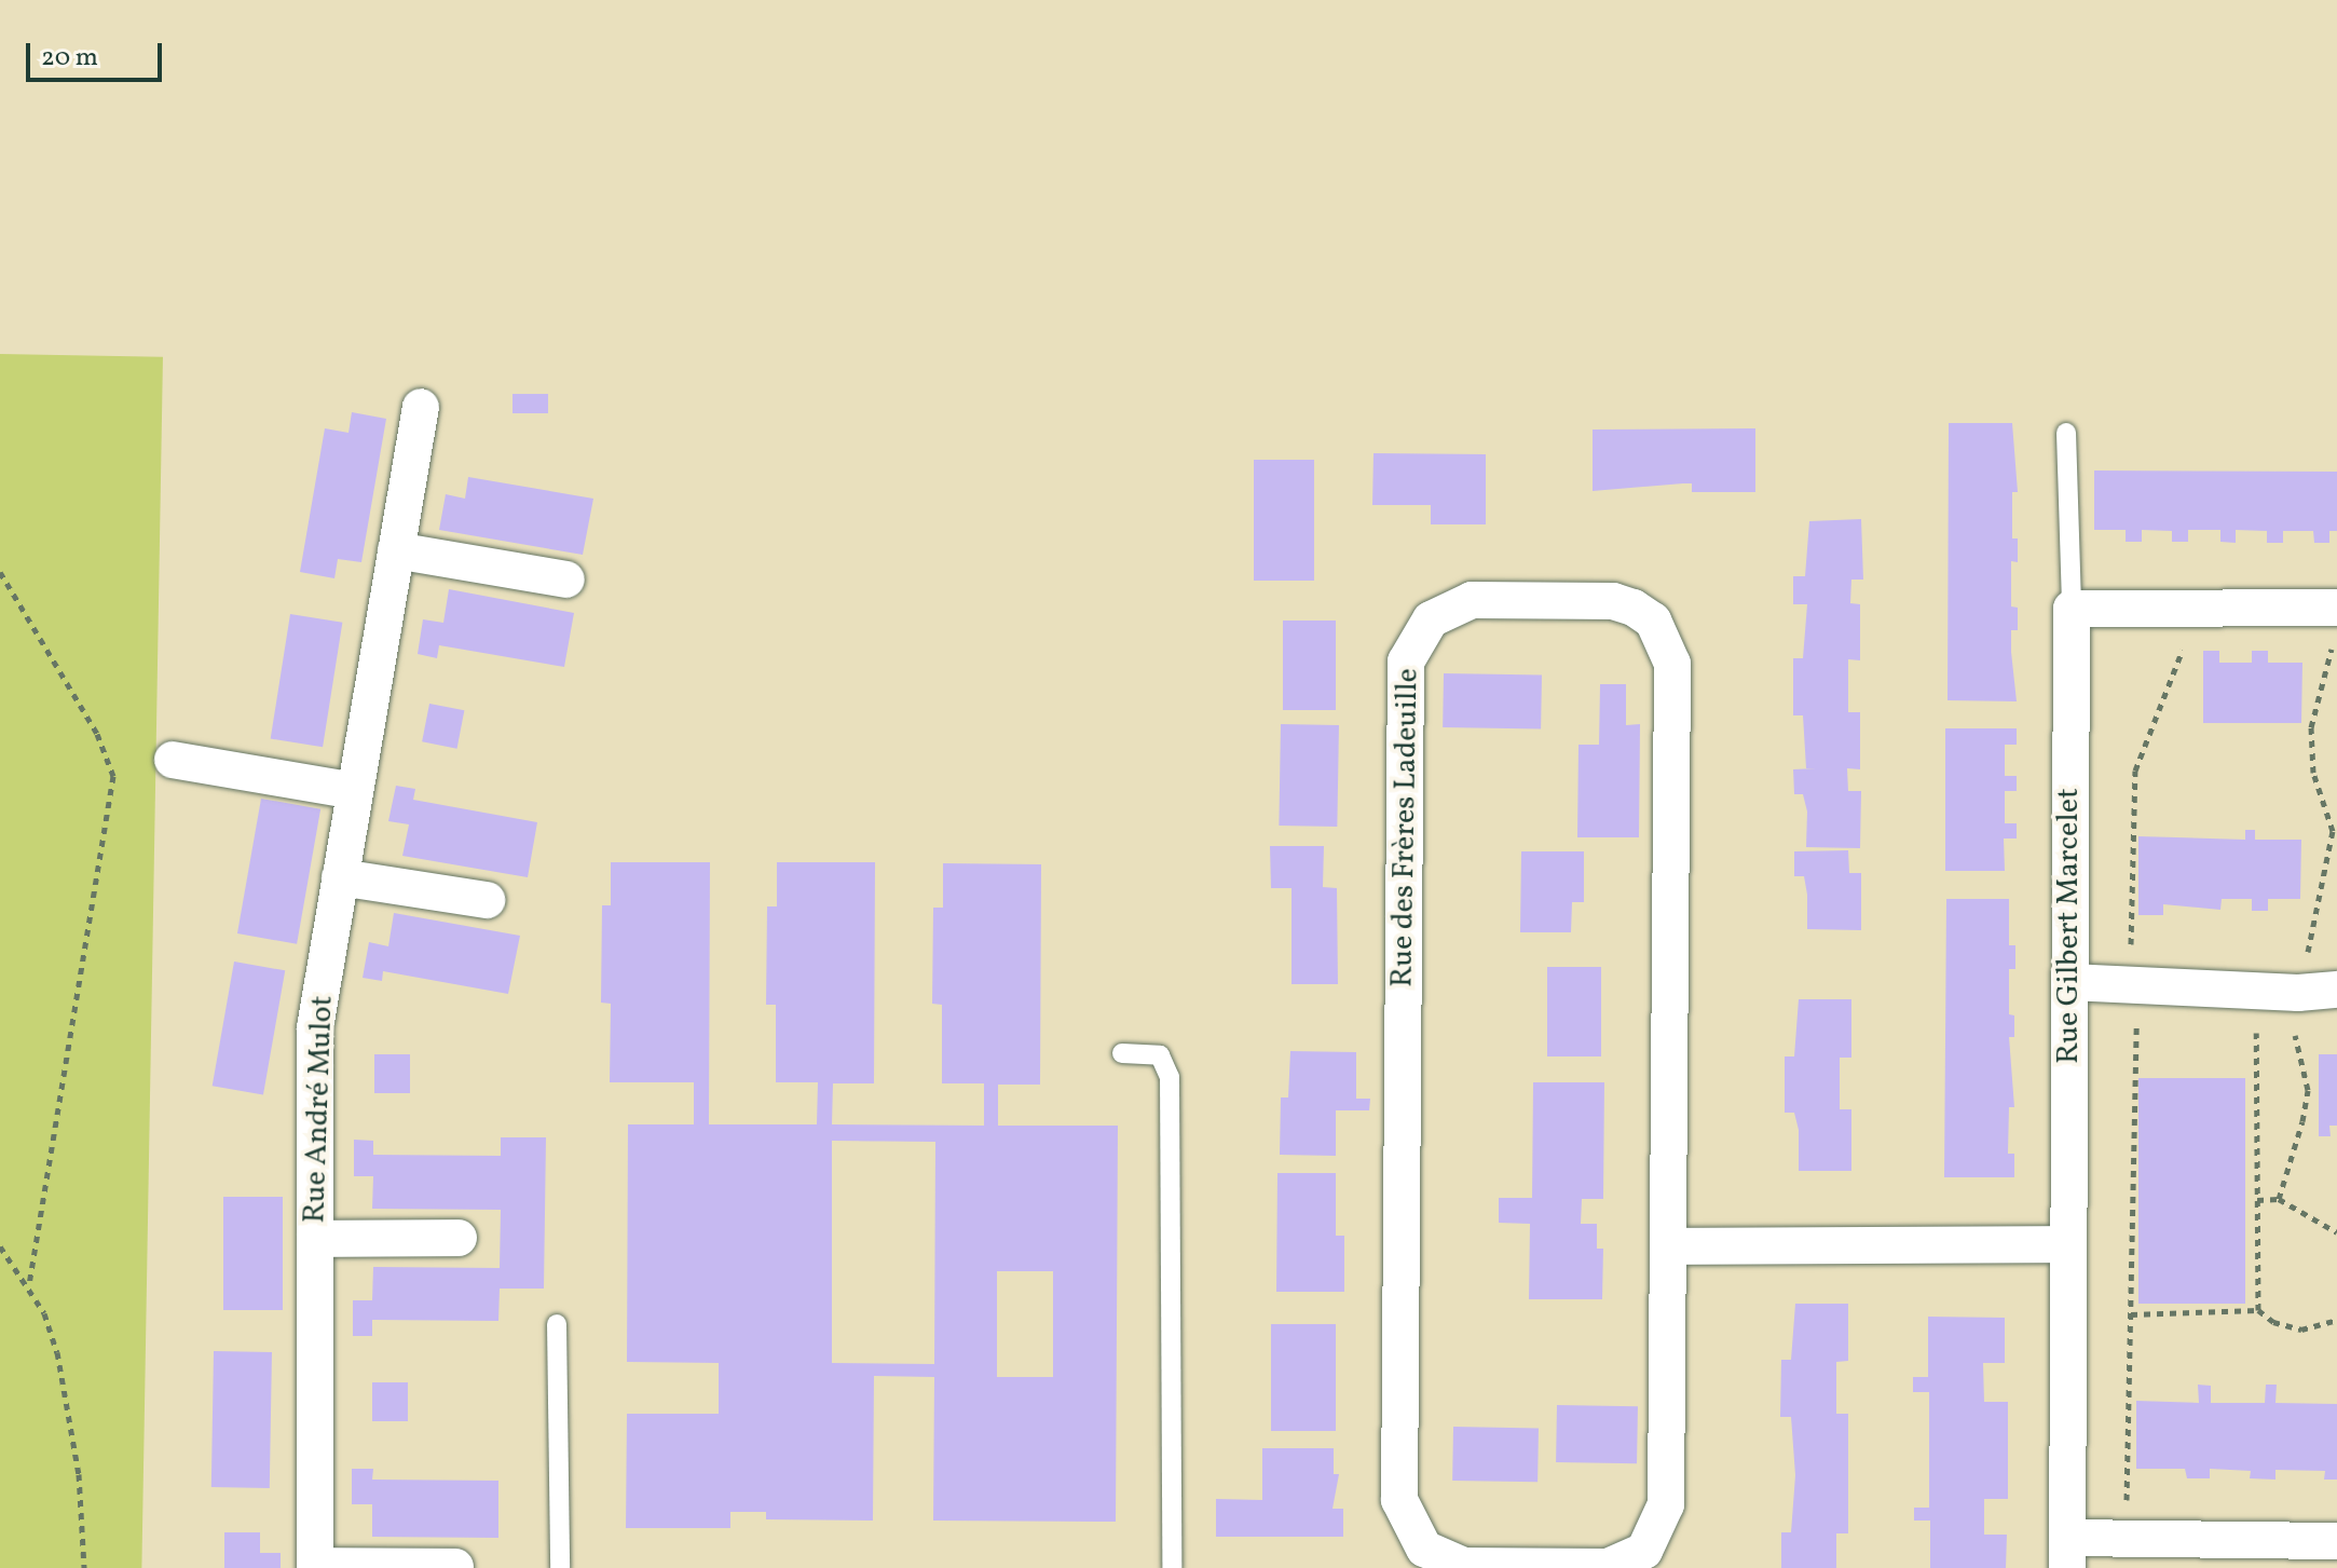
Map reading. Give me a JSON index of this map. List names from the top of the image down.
{
  "streets": {
    "street": ["Rue des Frères Ladeuille", "Rue Gilbert Marcelet", "Rue André Mulot"]
  },
  "scale_bar": "20 m"
}
